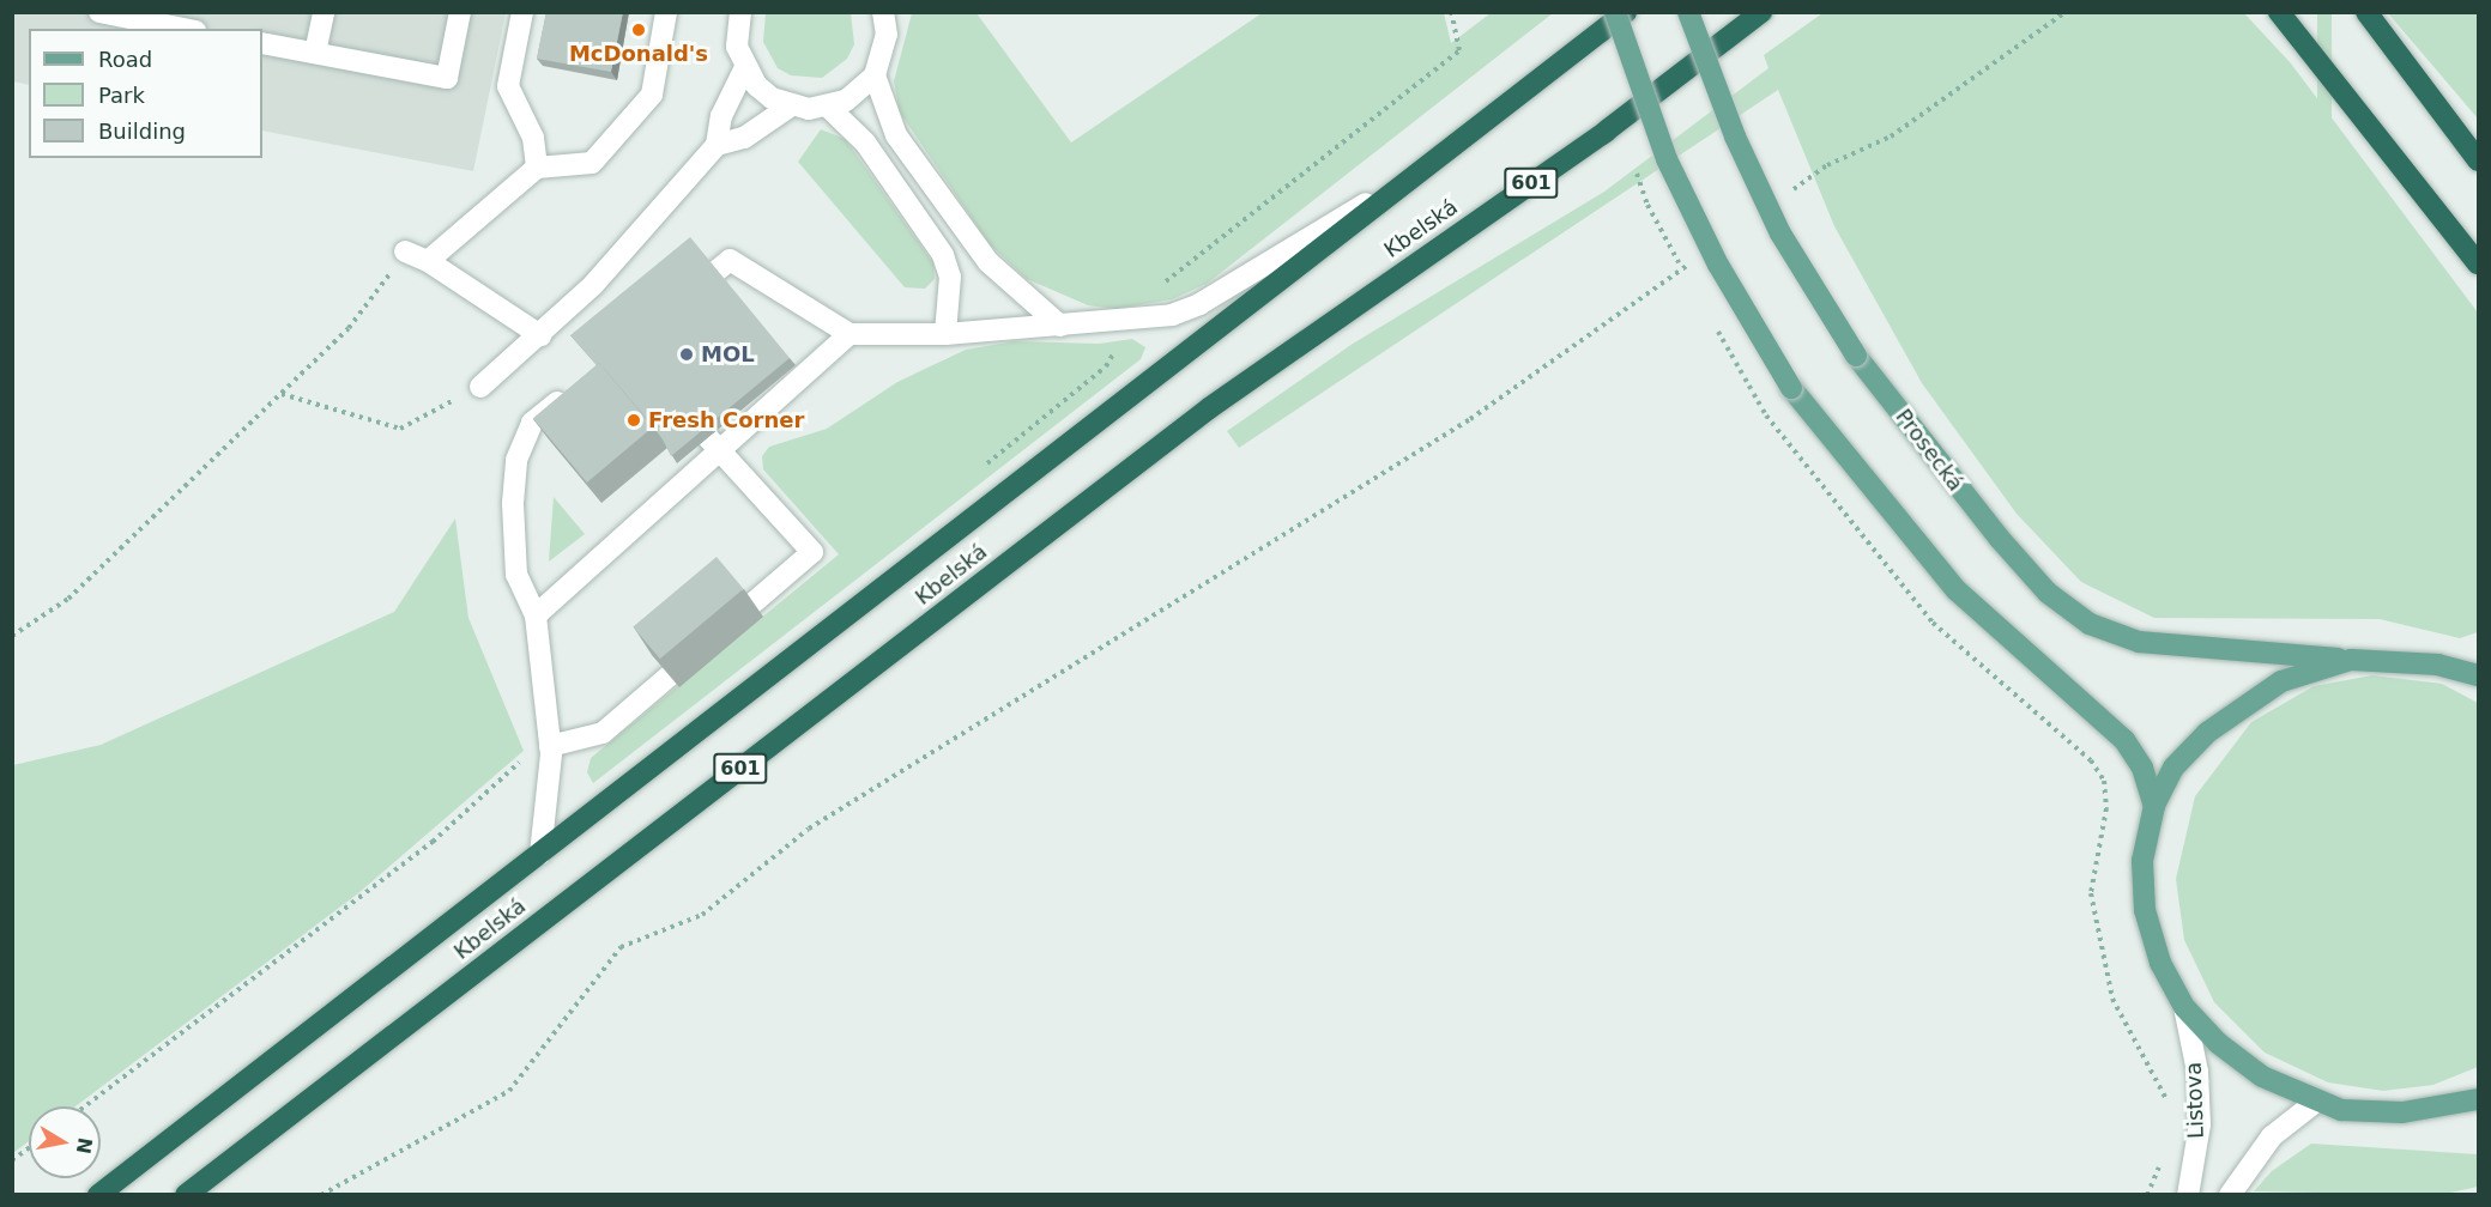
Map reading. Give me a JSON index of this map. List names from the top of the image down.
{
  "streets": {
    "highway": ["601", "Kbelská"],
    "main road": ["Prosecká"],
    "street": ["Listova"]
  },
  "places": ["McDonald's", "MOL", "Fresh Corner"],
  "legend": ["Road", "Park", "Building"],
  "north": "right"
}
